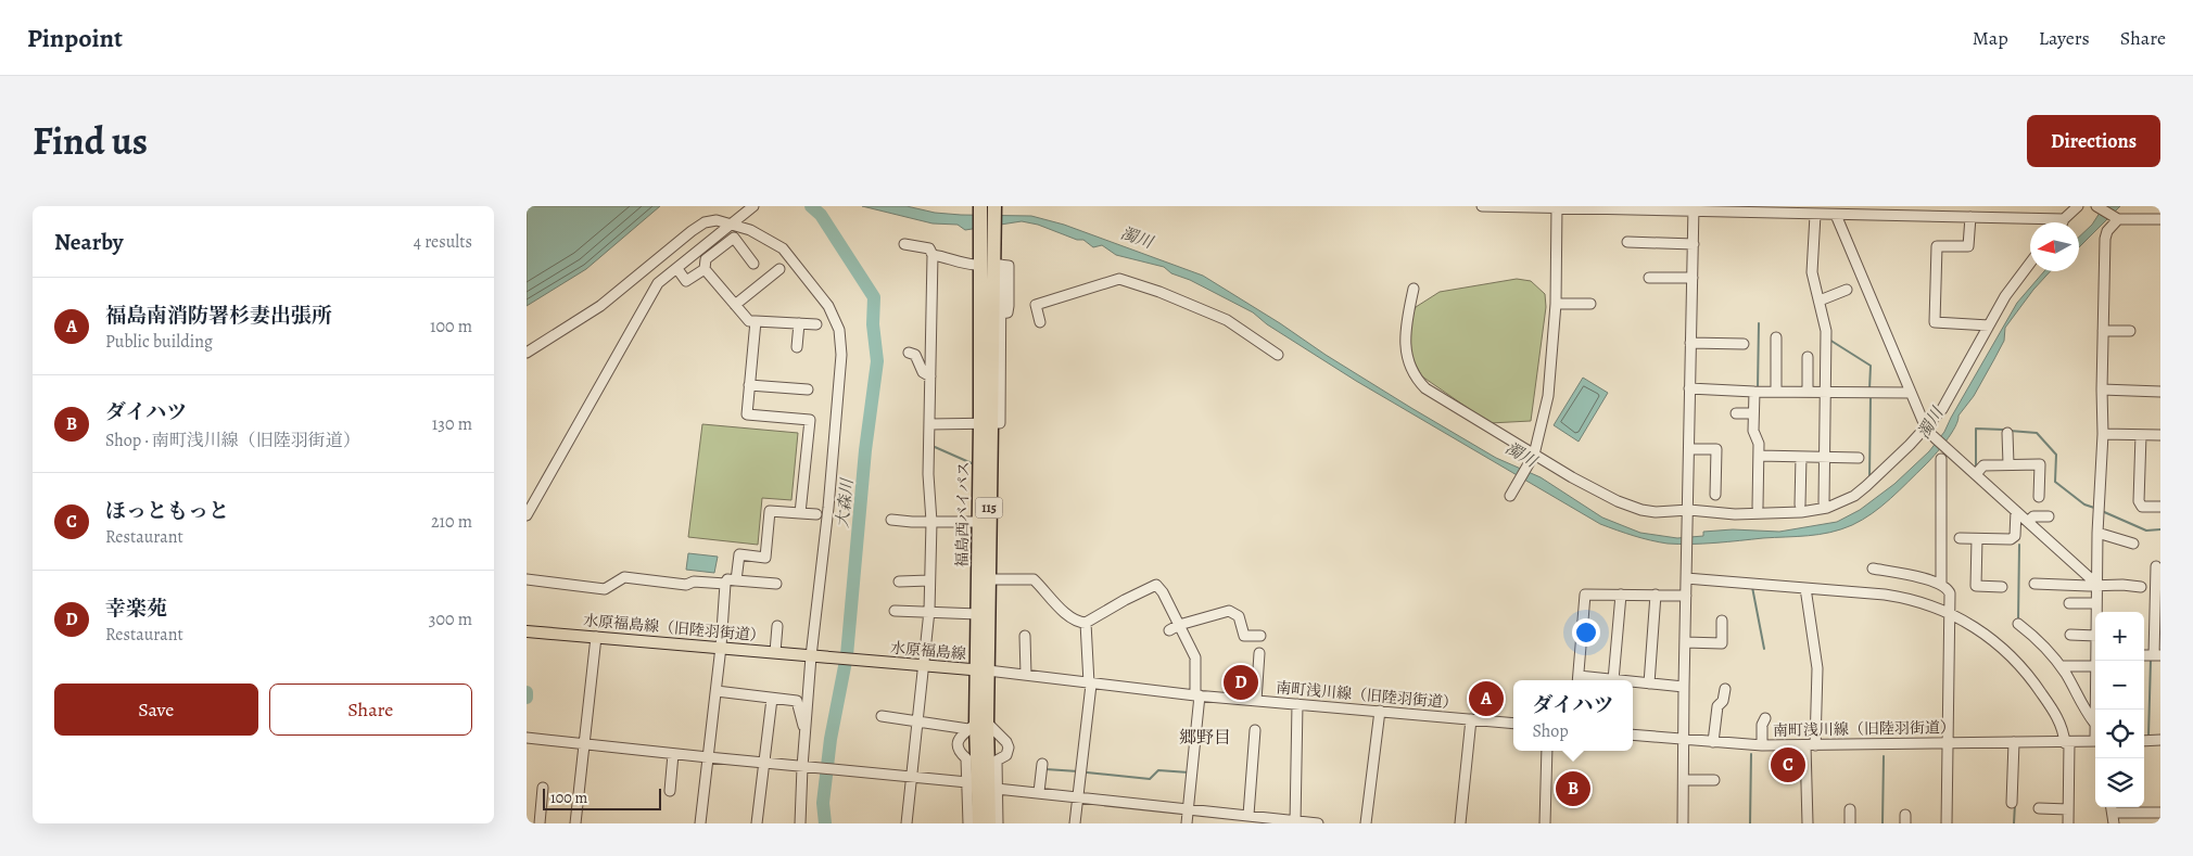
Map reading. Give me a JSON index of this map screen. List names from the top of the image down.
{
  "streets": {
    "highway": ["115", "福島西バイパス"],
    "main road": ["水原福島線（旧陸羽街道）", "水原福島線"],
    "street": ["南町浅川線（旧陸羽街道）"]
  },
  "crossings": [
    ["福島西バイパス", "水原福島線"],
    ["福島西バイパス", "南町浅川線（旧陸羽街道）"],
    ["水原福島線（旧陸羽街道）", "水原福島線"],
    ["水原福島線", "南町浅川線（旧陸羽街道）"]
  ],
  "districts": ["郷野目"],
  "water": ["濁川", "大森川"],
  "scale_bar": "100 m",
  "north": "left",
  "page": {
    "header": "Pinpoint",
    "nav": ["Map", "Layers", "Share"],
    "title": "Find us",
    "buttons": [
      "Directions",
      ["Save", "Share"]
    ],
    "heading": ["Nearby", "4 results"],
    "list": [
      {
        "mark": "A",
        "name": "福島南消防署杉妻出張所",
        "note": "Public building",
        "value": "100 m"
      },
      {
        "mark": "B",
        "name": "ダイハツ",
        "note": "Shop · 南町浅川線（旧陸羽街道）",
        "value": "130 m"
      },
      {
        "mark": "C",
        "name": "ほっともっと",
        "note": "Restaurant",
        "value": "210 m"
      },
      {
        "mark": "D",
        "name": "幸楽苑",
        "note": "Restaurant",
        "value": "300 m"
      }
    ],
    "map_buttons": ["+", "−"],
    "pins": [
      "D",
      "A",
      "C",
      "B"
    ],
    "popup": ["ダイハツ", "Shop"],
    "scale": "100 m"
  }
}
